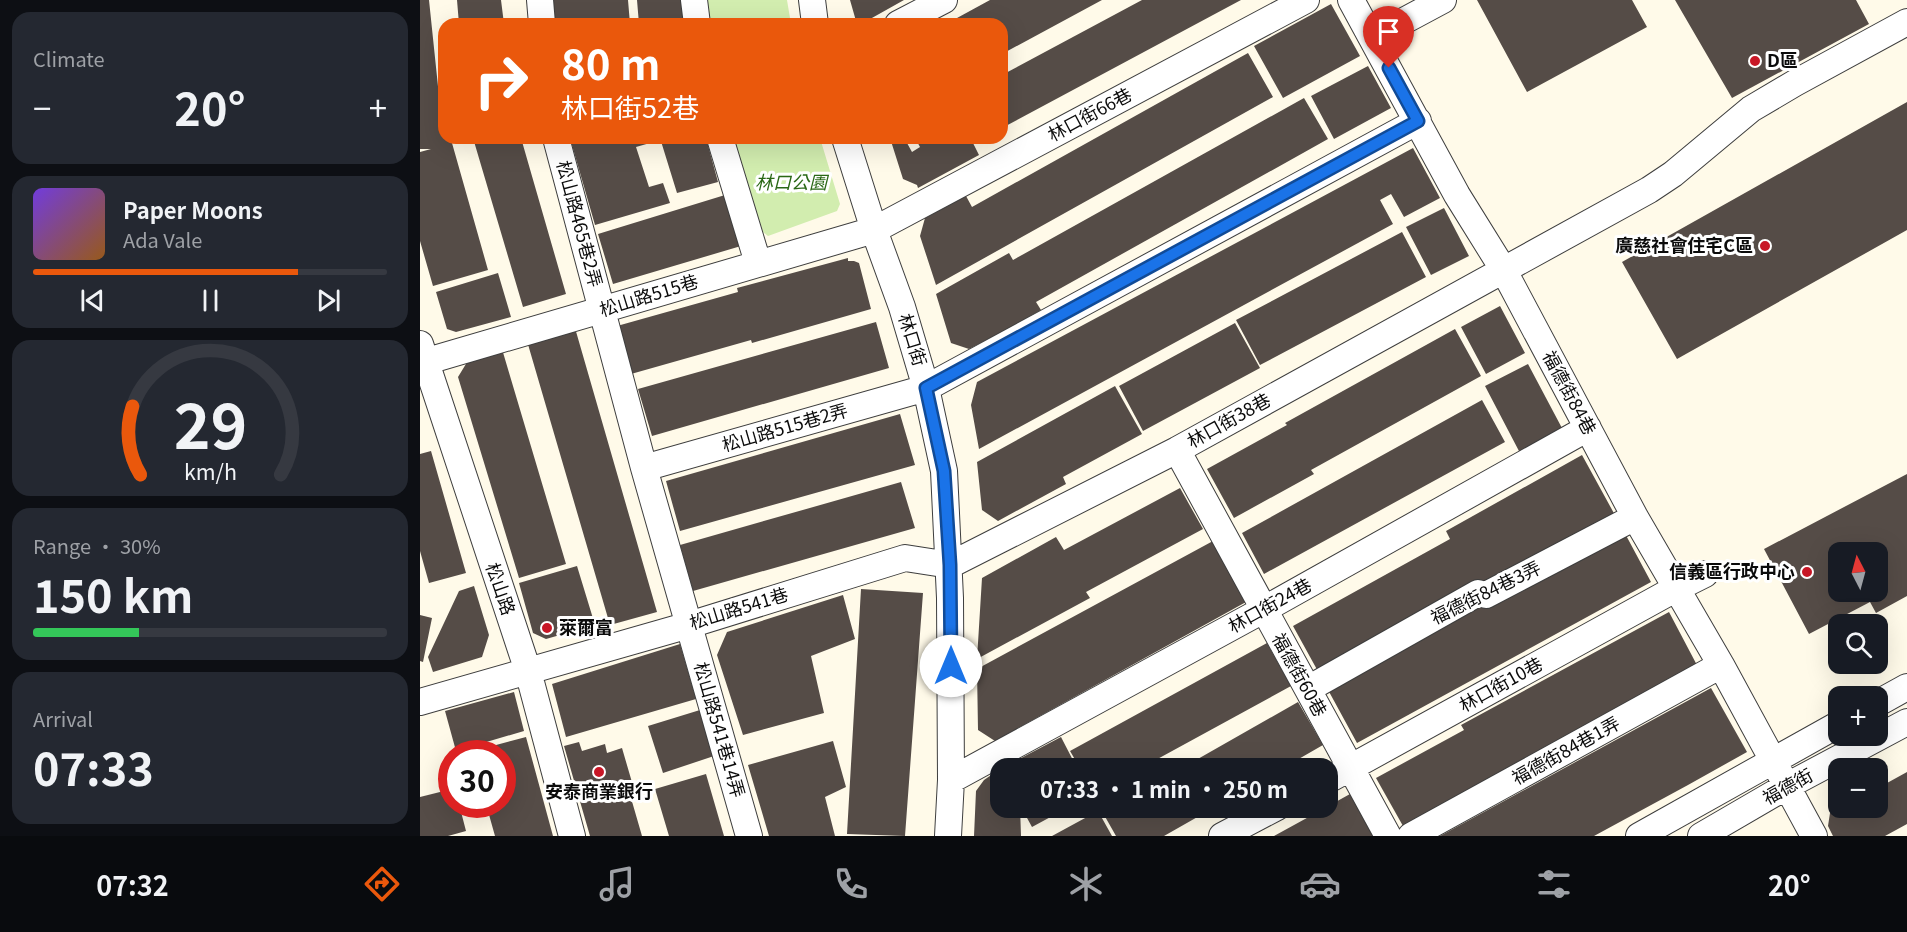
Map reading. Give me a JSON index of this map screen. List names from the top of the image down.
{
  "streets": {
    "street": [
      "林口街66巷",
      "松山路465巷2弄",
      "松山路515巷",
      "林口街",
      "福德街84巷",
      "林口街38巷",
      "松山路515巷2弄",
      "松山路",
      "福德街84巷3弄",
      "林口街24巷",
      "松山路541巷",
      "福德街60巷",
      "林口街10巷",
      "松山路541巷14弄",
      "福德街84巷1弄",
      "福德街"
    ]
  },
  "crossings": [
    ["林口街66巷", "松山路515巷"],
    ["林口街66巷", "林口街"],
    ["松山路465巷2弄", "松山路515巷"],
    ["松山路515巷", "林口街"],
    ["松山路515巷", "松山路"],
    ["林口街", "林口街38巷"],
    ["林口街", "松山路515巷2弄"],
    ["林口街", "林口街24巷"],
    ["林口街", "松山路541巷"],
    ["福德街84巷", "林口街38巷"],
    ["福德街84巷", "松山路515巷2弄"],
    ["福德街84巷", "福德街84巷3弄"],
    ["福德街84巷", "林口街24巷"],
    ["福德街84巷", "林口街10巷"],
    ["福德街84巷", "福德街84巷1弄"],
    ["福德街84巷", "福德街"],
    ["林口街38巷", "松山路541巷"],
    ["林口街38巷", "福德街60巷"],
    ["松山路", "松山路541巷"],
    ["福德街84巷3弄", "福德街60巷"],
    ["林口街24巷", "福德街60巷"],
    ["松山路541巷", "松山路541巷14弄"],
    ["福德街60巷", "林口街10巷"]
  ],
  "parks": ["林口公園"],
  "places": [
    "D區",
    "廣慈社會住宅C區",
    "信義區行政中心",
    "萊爾富",
    "安泰商業銀行"
  ],
  "north": "top",
  "page": {
    "tile": [
      "Climate",
      ["Range · 30%", "150 km"],
      ["Arrival", "07:33"]
    ],
    "turn": ["80 m", "林口街52巷"],
    "heat": ["−", "20°", "+"],
    "song": ["Paper Moons", "Ada Vale"],
    "map_buttons": ["+", "−"],
    "limit": "30",
    "trip": "07:33 · 1 min · 250 m",
    "tabs": ["07:32", "20°"],
    "gauge": ["29", "km/h"]
  }
}
